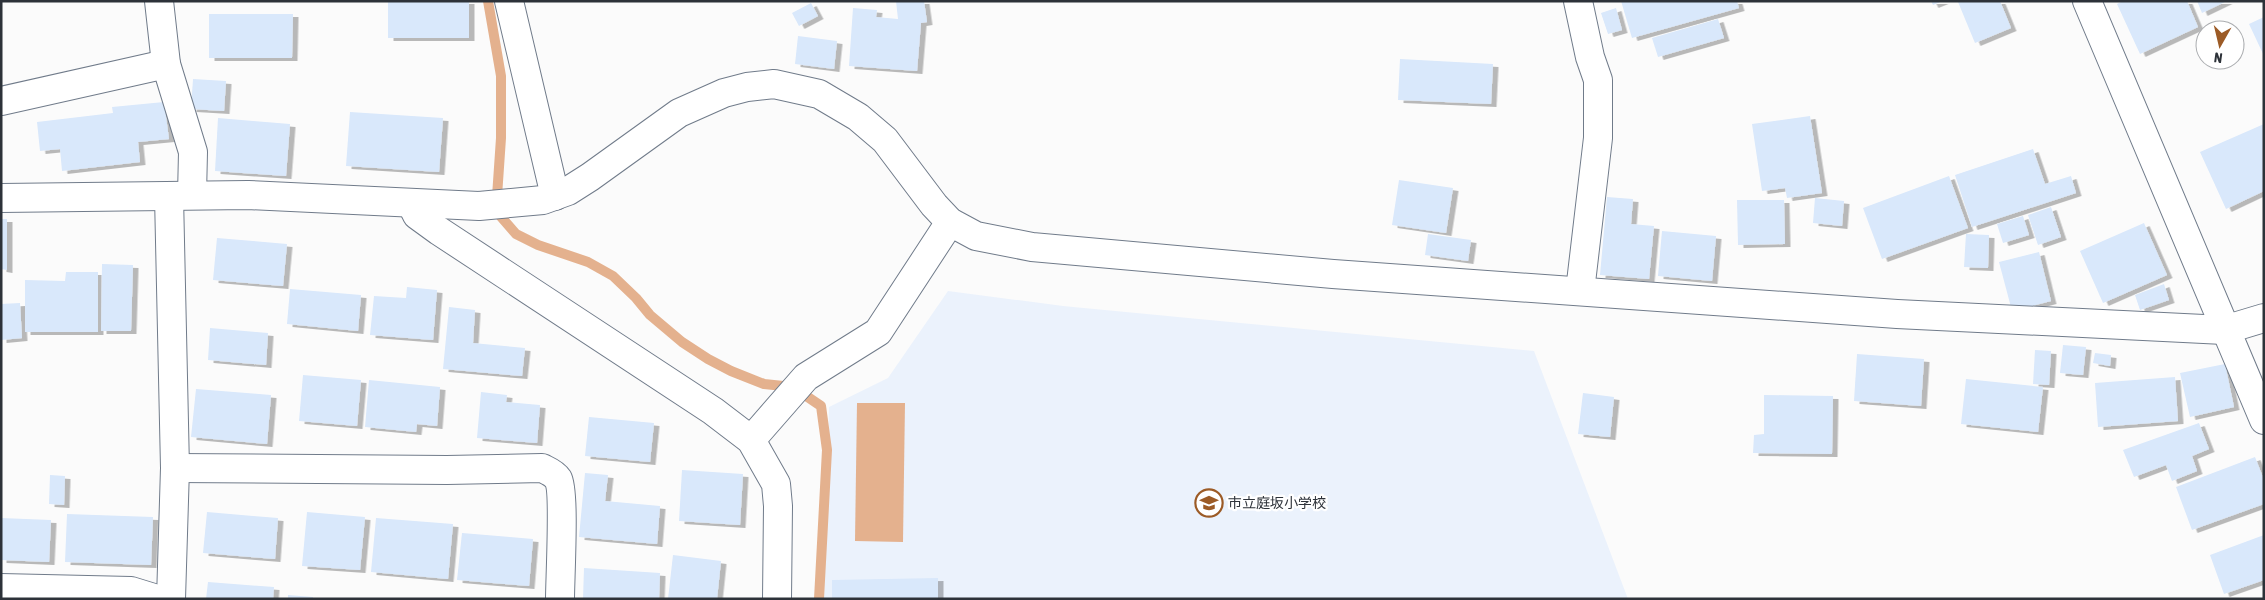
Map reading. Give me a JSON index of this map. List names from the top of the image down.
{
  "places": {
    "school or university": ["市立庭坂小学校"]
  },
  "north": "bottom"
}
